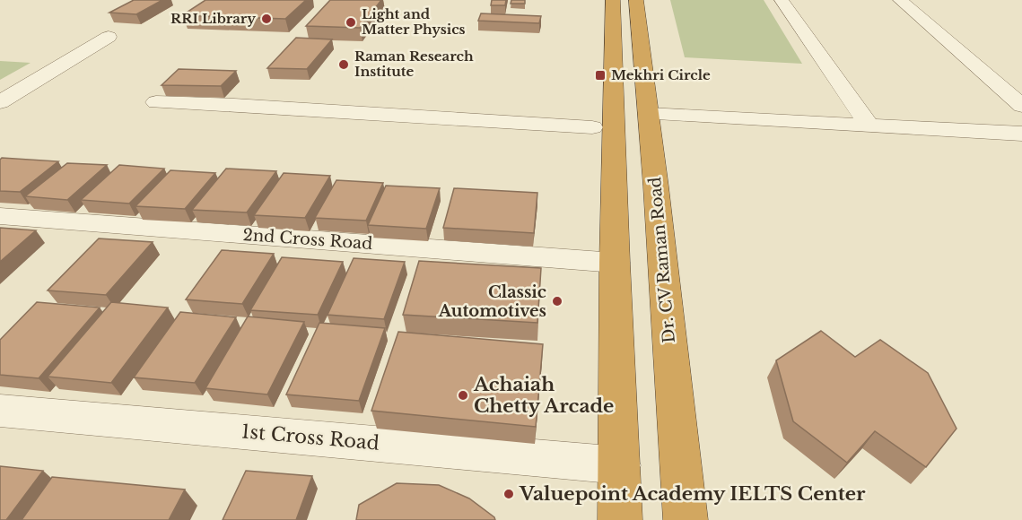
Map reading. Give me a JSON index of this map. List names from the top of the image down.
{
  "streets": {
    "highway": ["Dr. CV Raman Road"],
    "street": ["2nd Cross Road", "1st Cross Road"]
  },
  "places": {
    "other": [
      "RRI Library",
      "Light and Matter Physics",
      "Raman Research Institute",
      "Classic Automotives",
      "Achaiah Chetty Arcade",
      "Valuepoint Academy IELTS Center"
    ],
    "transit": ["Mekhri Circle"]
  }
}
